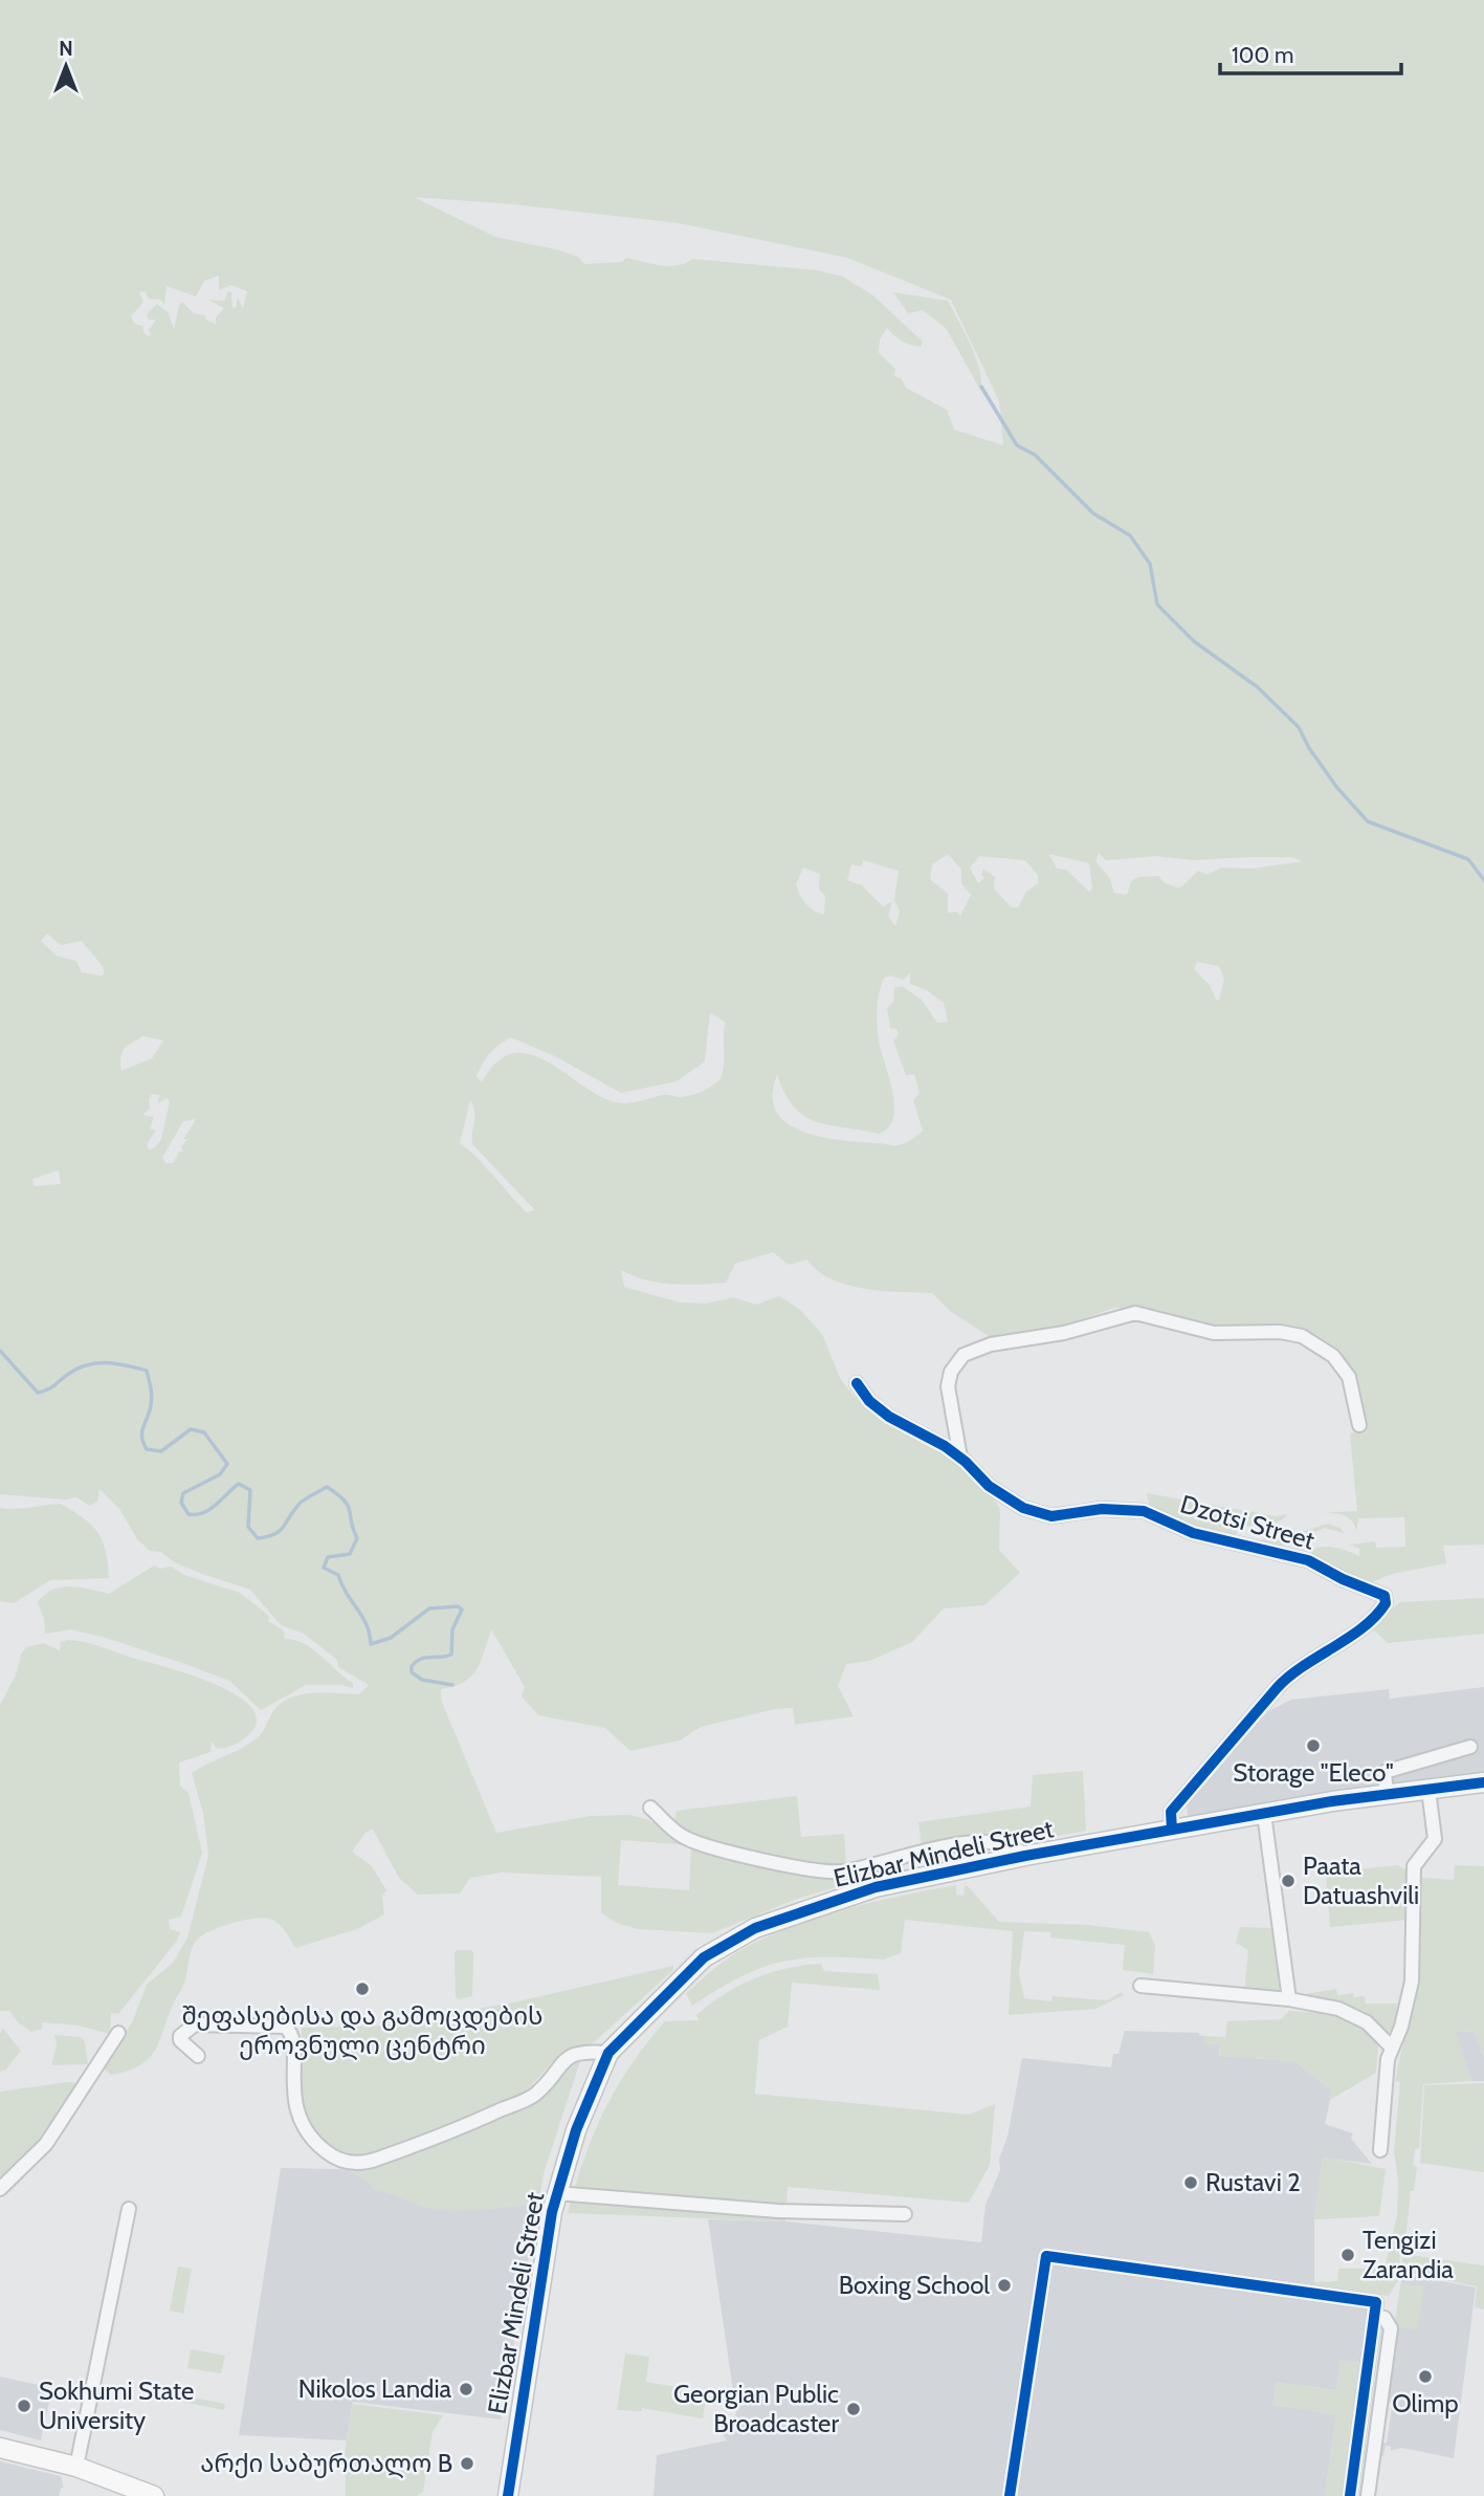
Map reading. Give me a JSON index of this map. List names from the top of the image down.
{
  "streets": {
    "street": ["Dzotsi Street", "Elizbar Mindeli Street"]
  },
  "crossings": [
    ["Dzotsi Street", "Elizbar Mindeli Street"]
  ],
  "places": [
    "Storage \"Eleco\"",
    "Paata Datuashvili",
    "შეფასებისა და გამოცდების ეროვნული ცენტრი",
    "Rustavi 2",
    "Tengizi Zarandia",
    "Boxing School",
    "Olimp",
    "Nikolos Landia",
    "Sokhumi State University",
    "Georgian Public Broadcaster",
    "არქი საბურთალო B"
  ],
  "scale_bar": "100 m",
  "north": "top"
}
